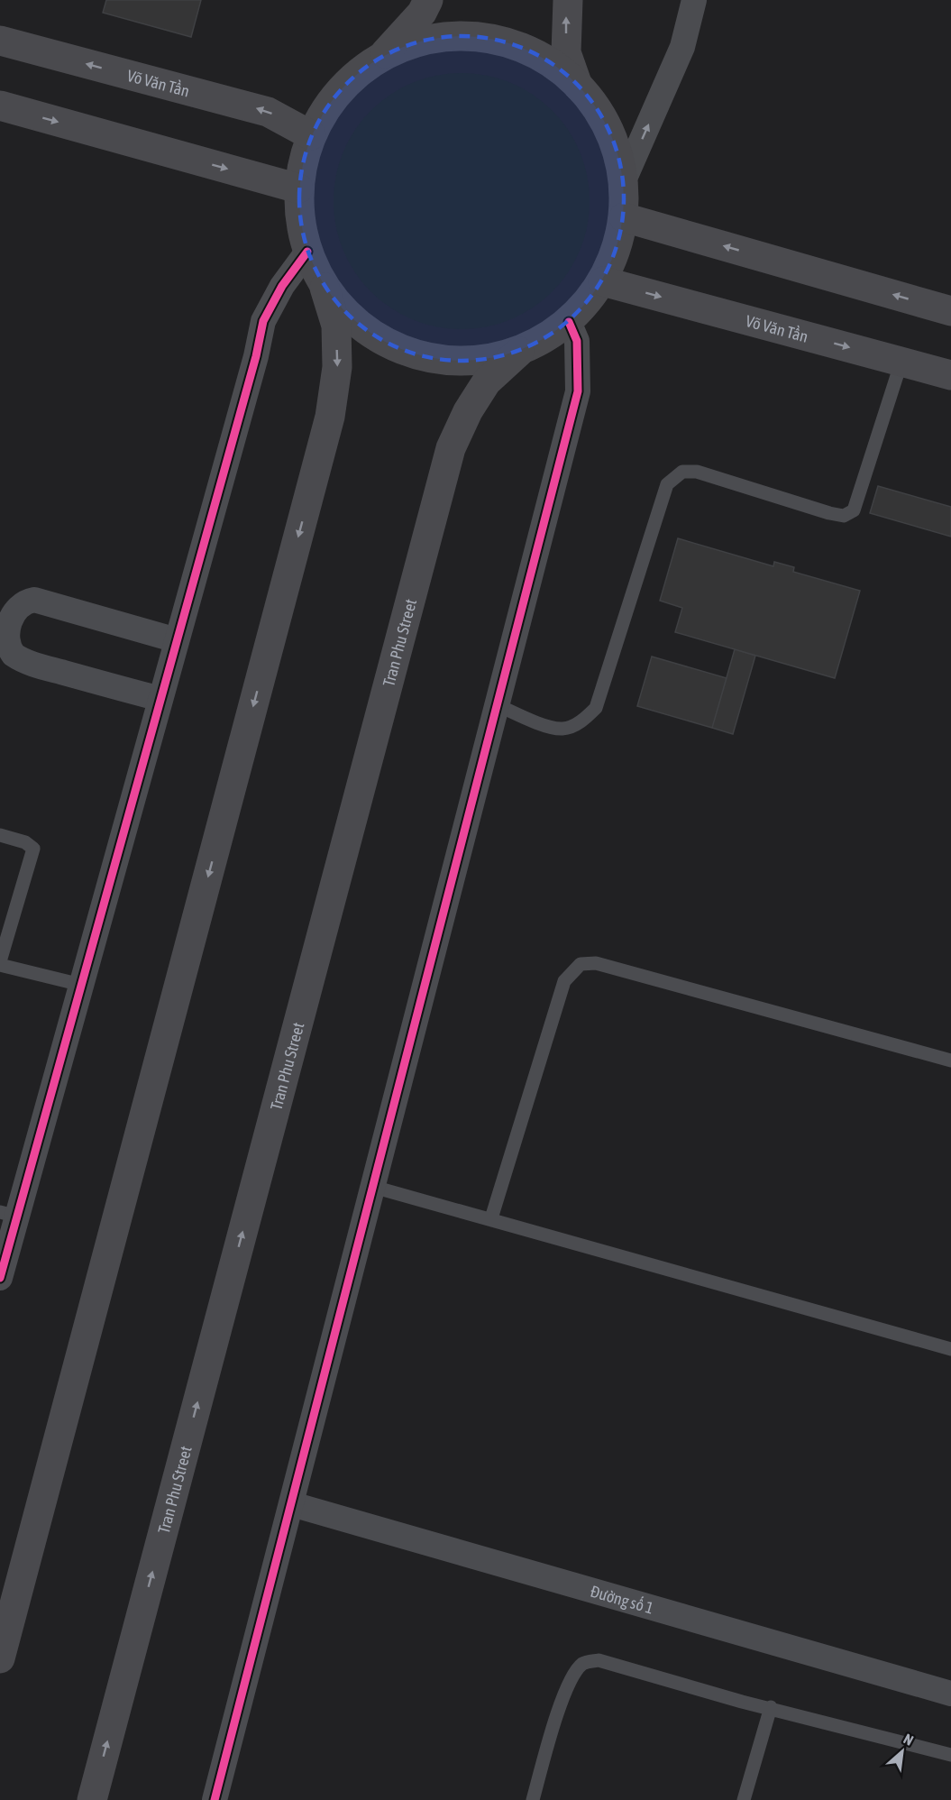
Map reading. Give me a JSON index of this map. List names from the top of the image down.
{
  "streets": {
    "main road": ["Võ Văn Tần", "Tran Phu Street"],
    "street": ["Đường số 1"]
  },
  "north": "top right"
}
